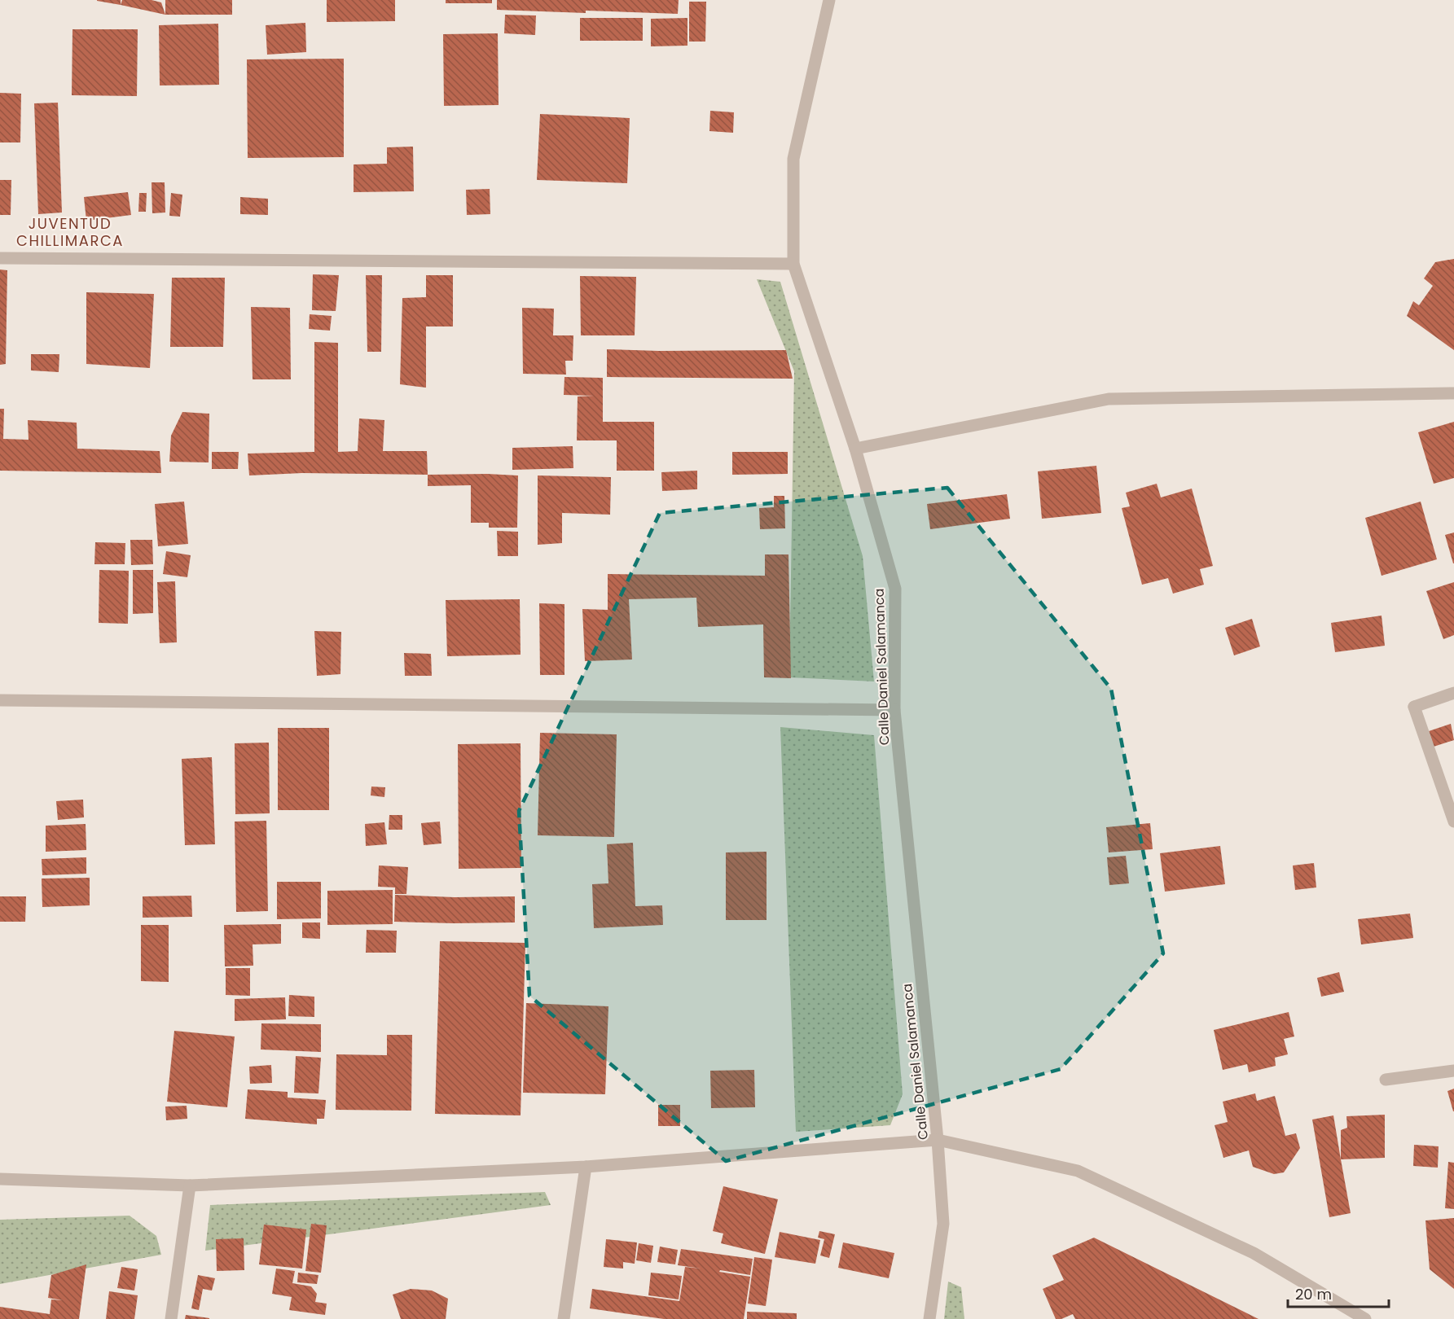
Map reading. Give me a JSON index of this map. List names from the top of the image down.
{
  "streets": {
    "street": ["Calle Daniel Salamanca"]
  },
  "districts": ["JUVENTUD CHILLIMARCA"],
  "scale_bar": "20 m"
}
